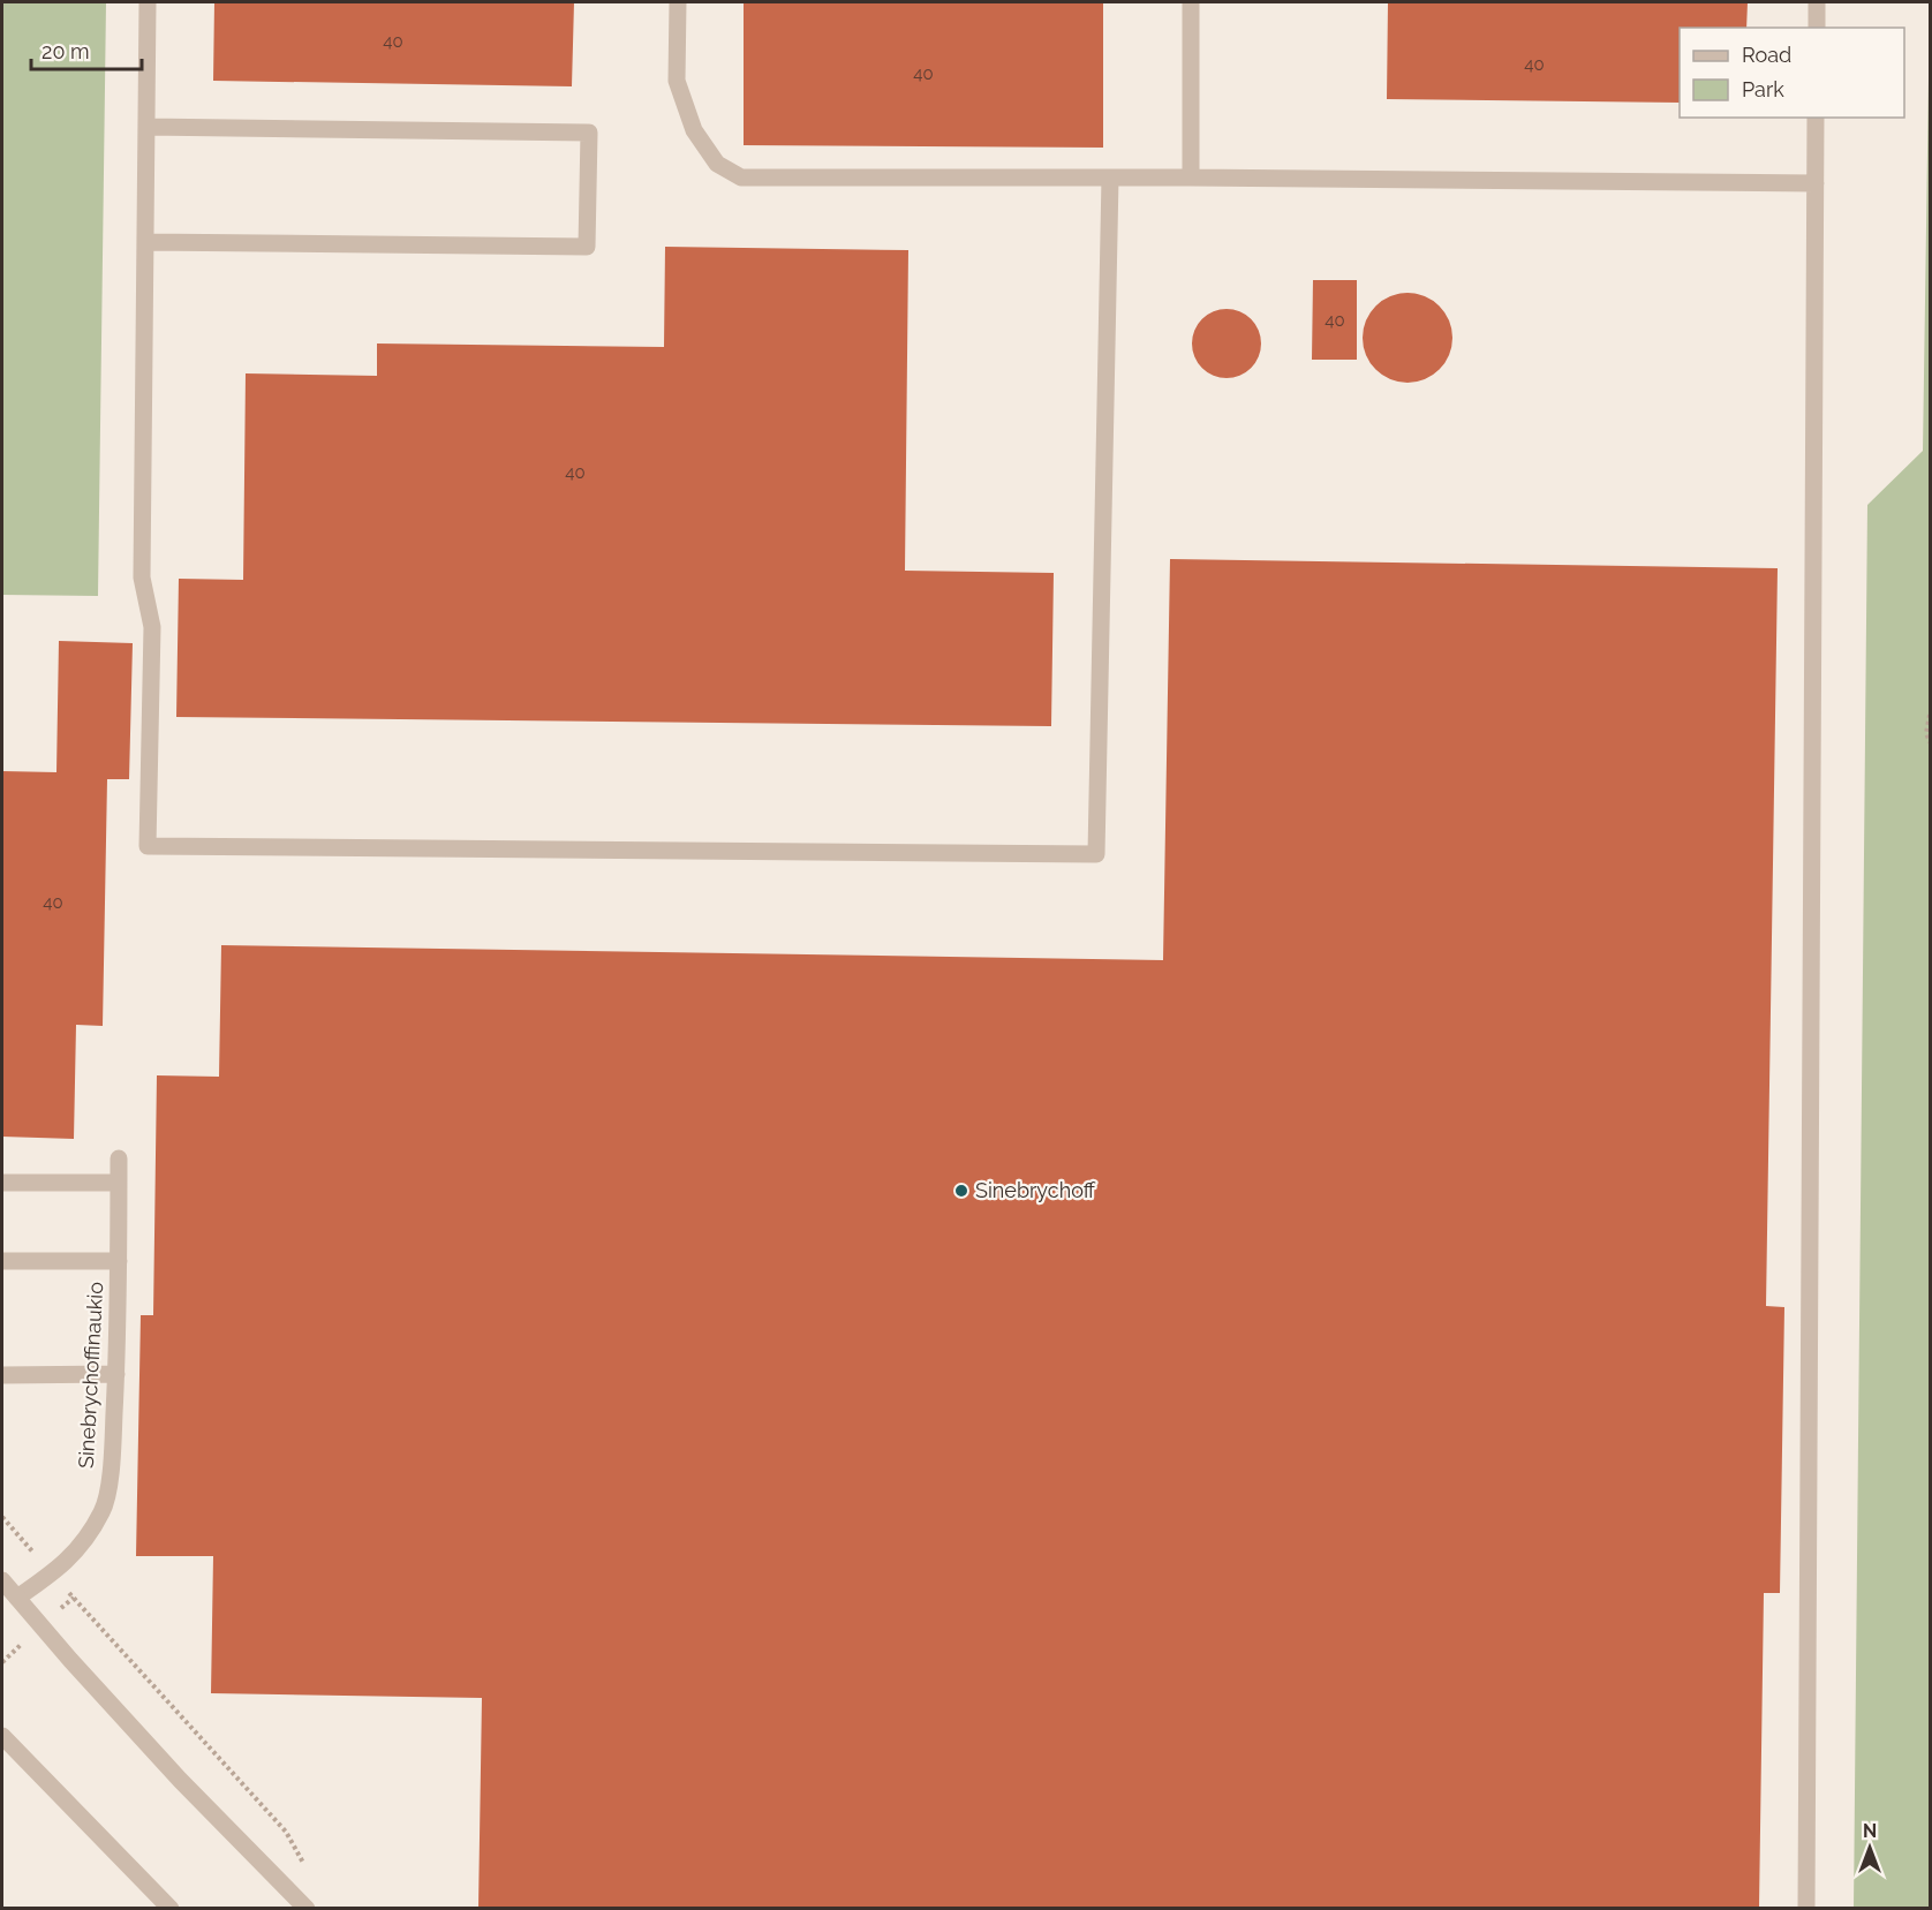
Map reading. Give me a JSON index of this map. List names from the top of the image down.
{
  "streets": {
    "street": ["Sinebrychoffinaukio"]
  },
  "places": ["Sinebrychoff"],
  "house_numbers": [
    "40",
    "40",
    "40",
    "40",
    "40",
    "40"
  ],
  "legend": ["Road", "Park"],
  "scale_bar": "20 m",
  "north": "top"
}
